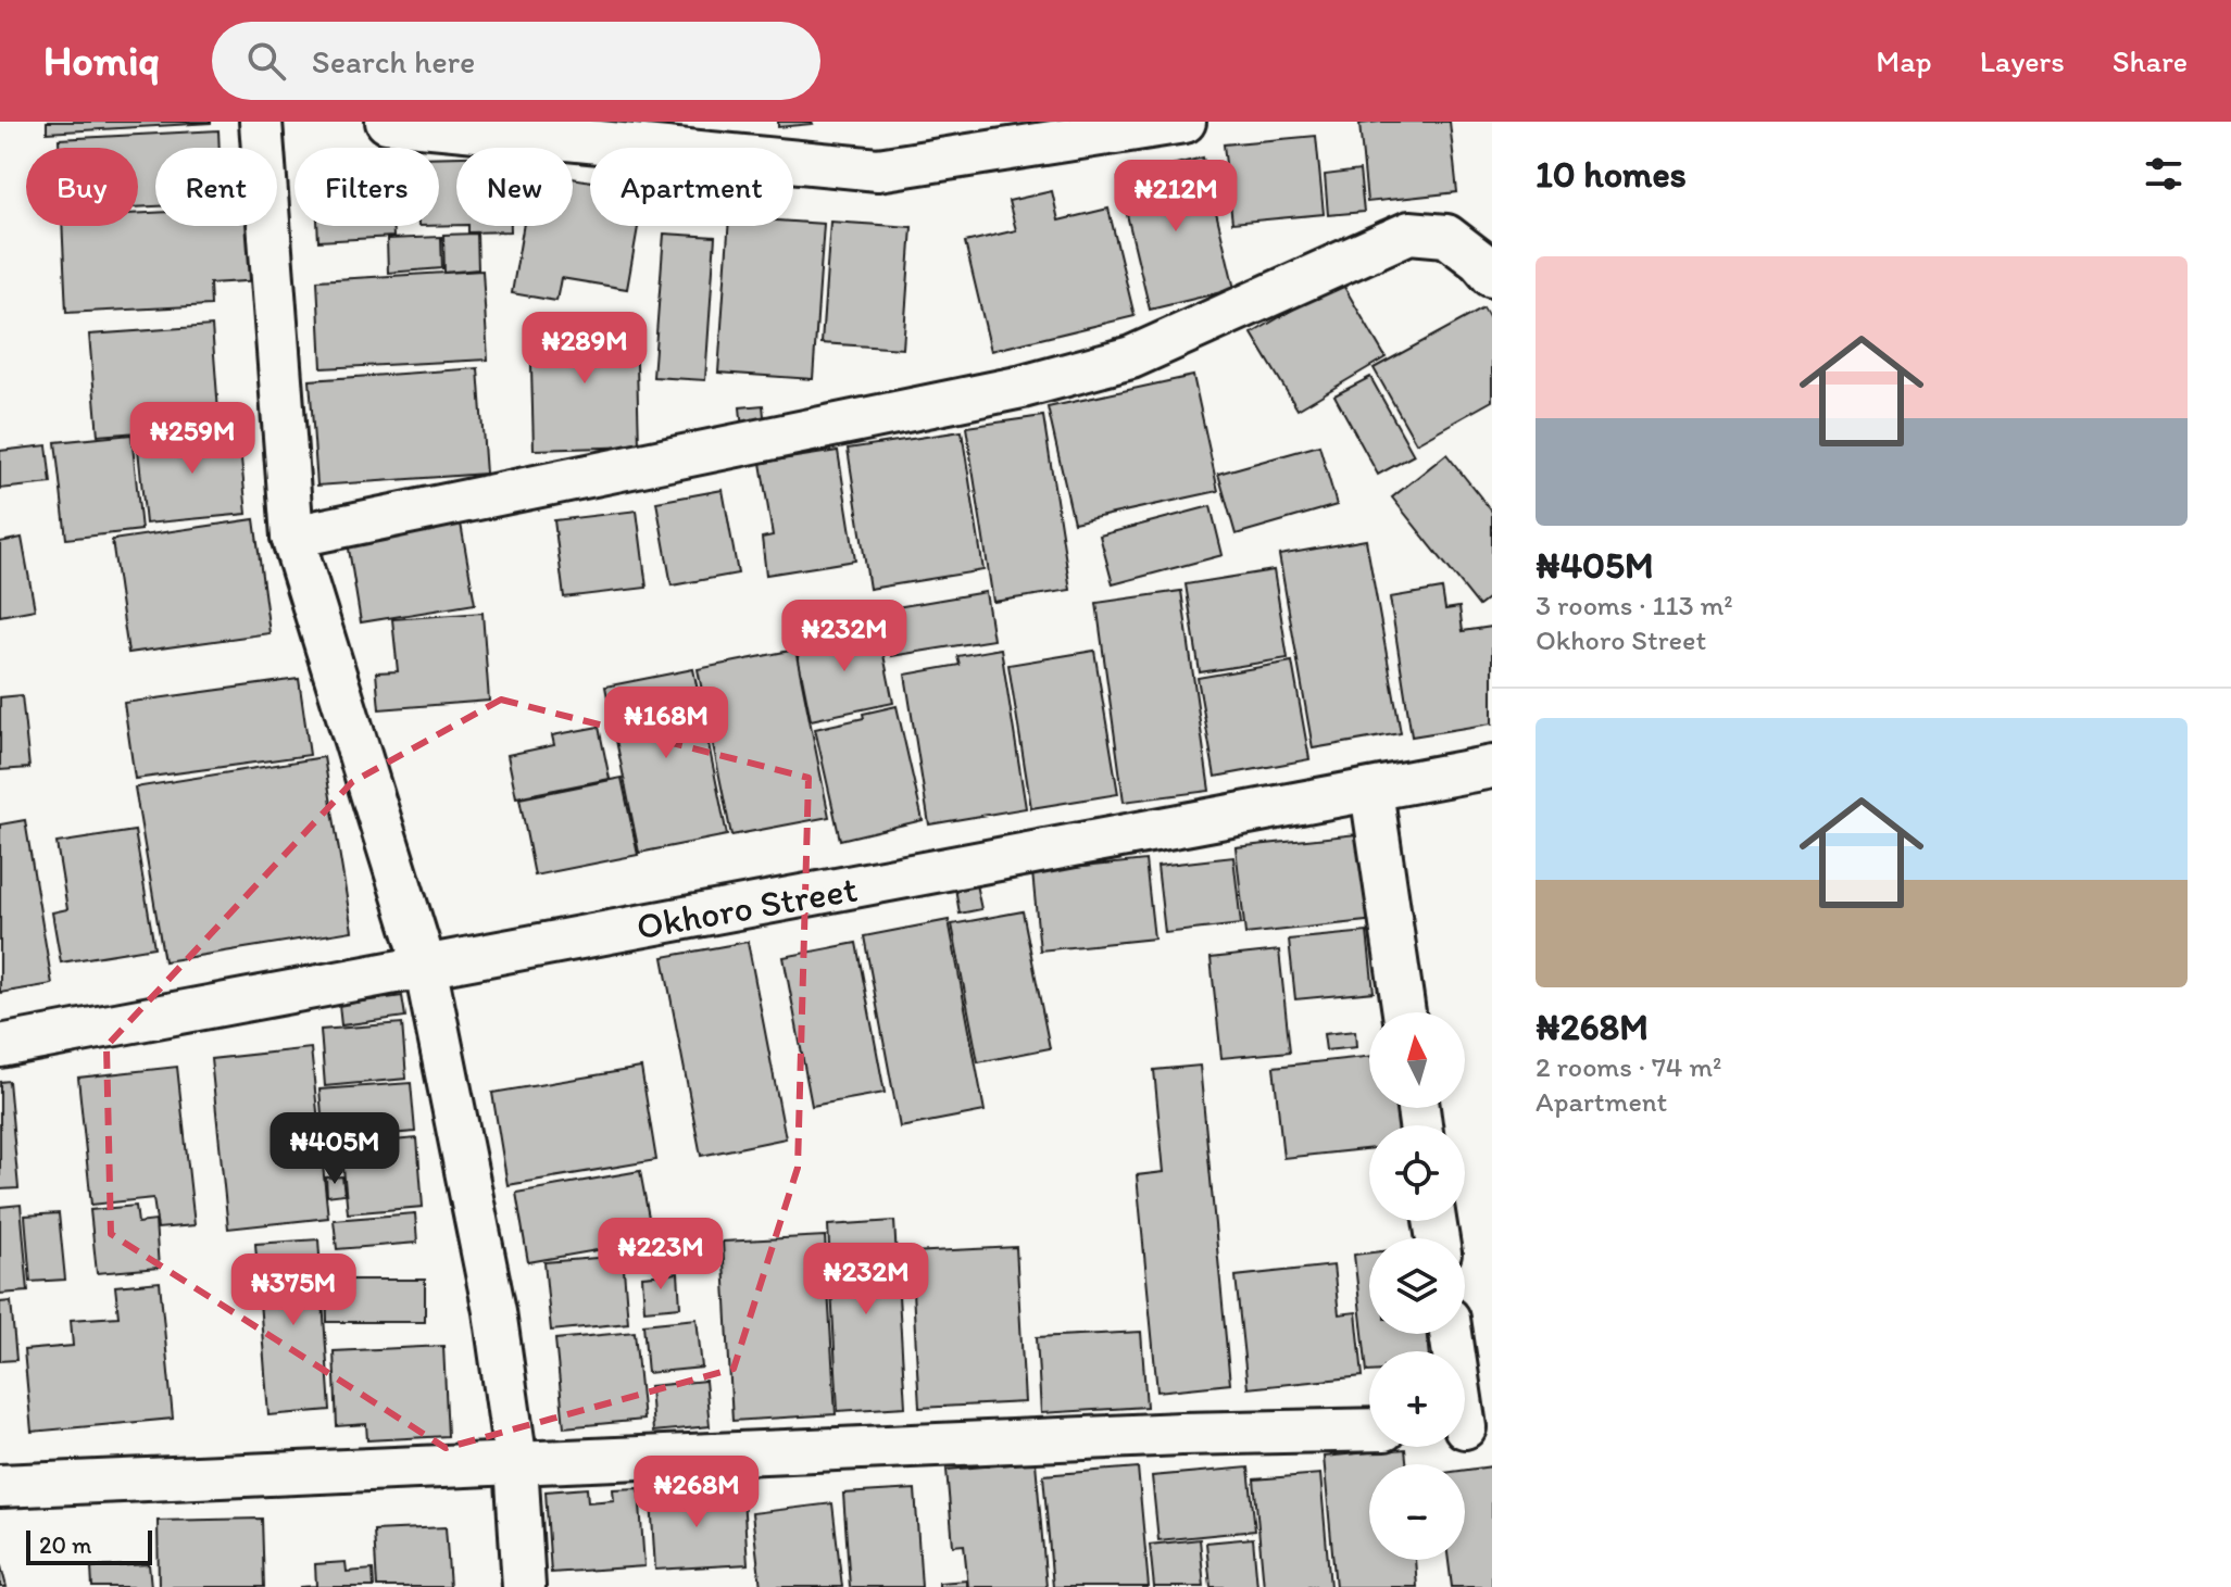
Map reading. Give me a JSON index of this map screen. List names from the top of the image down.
{
  "streets": {
    "street": ["Okhoro Street"]
  },
  "scale_bar": "20 m",
  "north": "top",
  "page": {
    "header": "Homiq",
    "search": "Search here",
    "nav": ["Map", "Layers", "Share"],
    "heading": "10 homes",
    "chip": [
      "Buy",
      "Rent",
      "Filters",
      "New",
      "Apartment"
    ],
    "price": [
      "₦212M",
      "₦289M",
      "₦259M",
      "₦232M",
      "₦168M",
      "₦405M",
      "₦223M",
      "₦232M",
      "₦375M",
      "₦268M"
    ],
    "list": [
      {
        "name": "₦405M",
        "note": "3 rooms · 113 m² · Okhoro Street"
      },
      {
        "name": "₦268M",
        "note": "2 rooms · 74 m² · Apartment"
      }
    ],
    "map_buttons": ["+", "−"],
    "scale": "20 m"
  }
}
